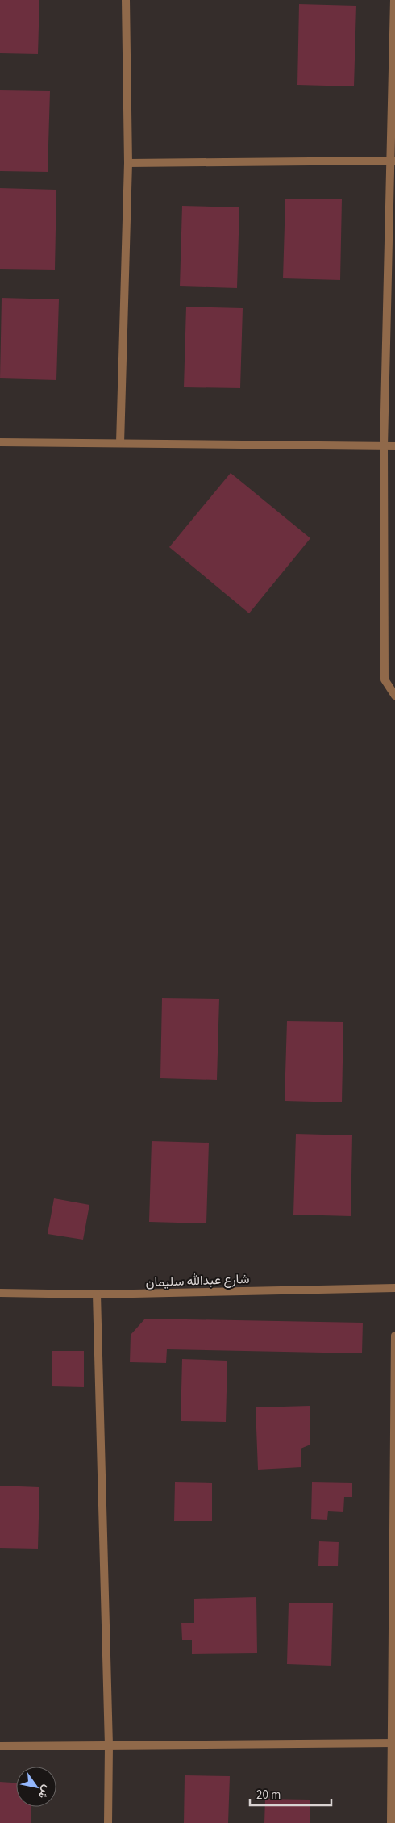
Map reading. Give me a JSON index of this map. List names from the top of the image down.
{
  "streets": {
    "street": ["شارع عبدالله سليمان"]
  },
  "scale_bar": "20 m",
  "north": "bottom right"
}
